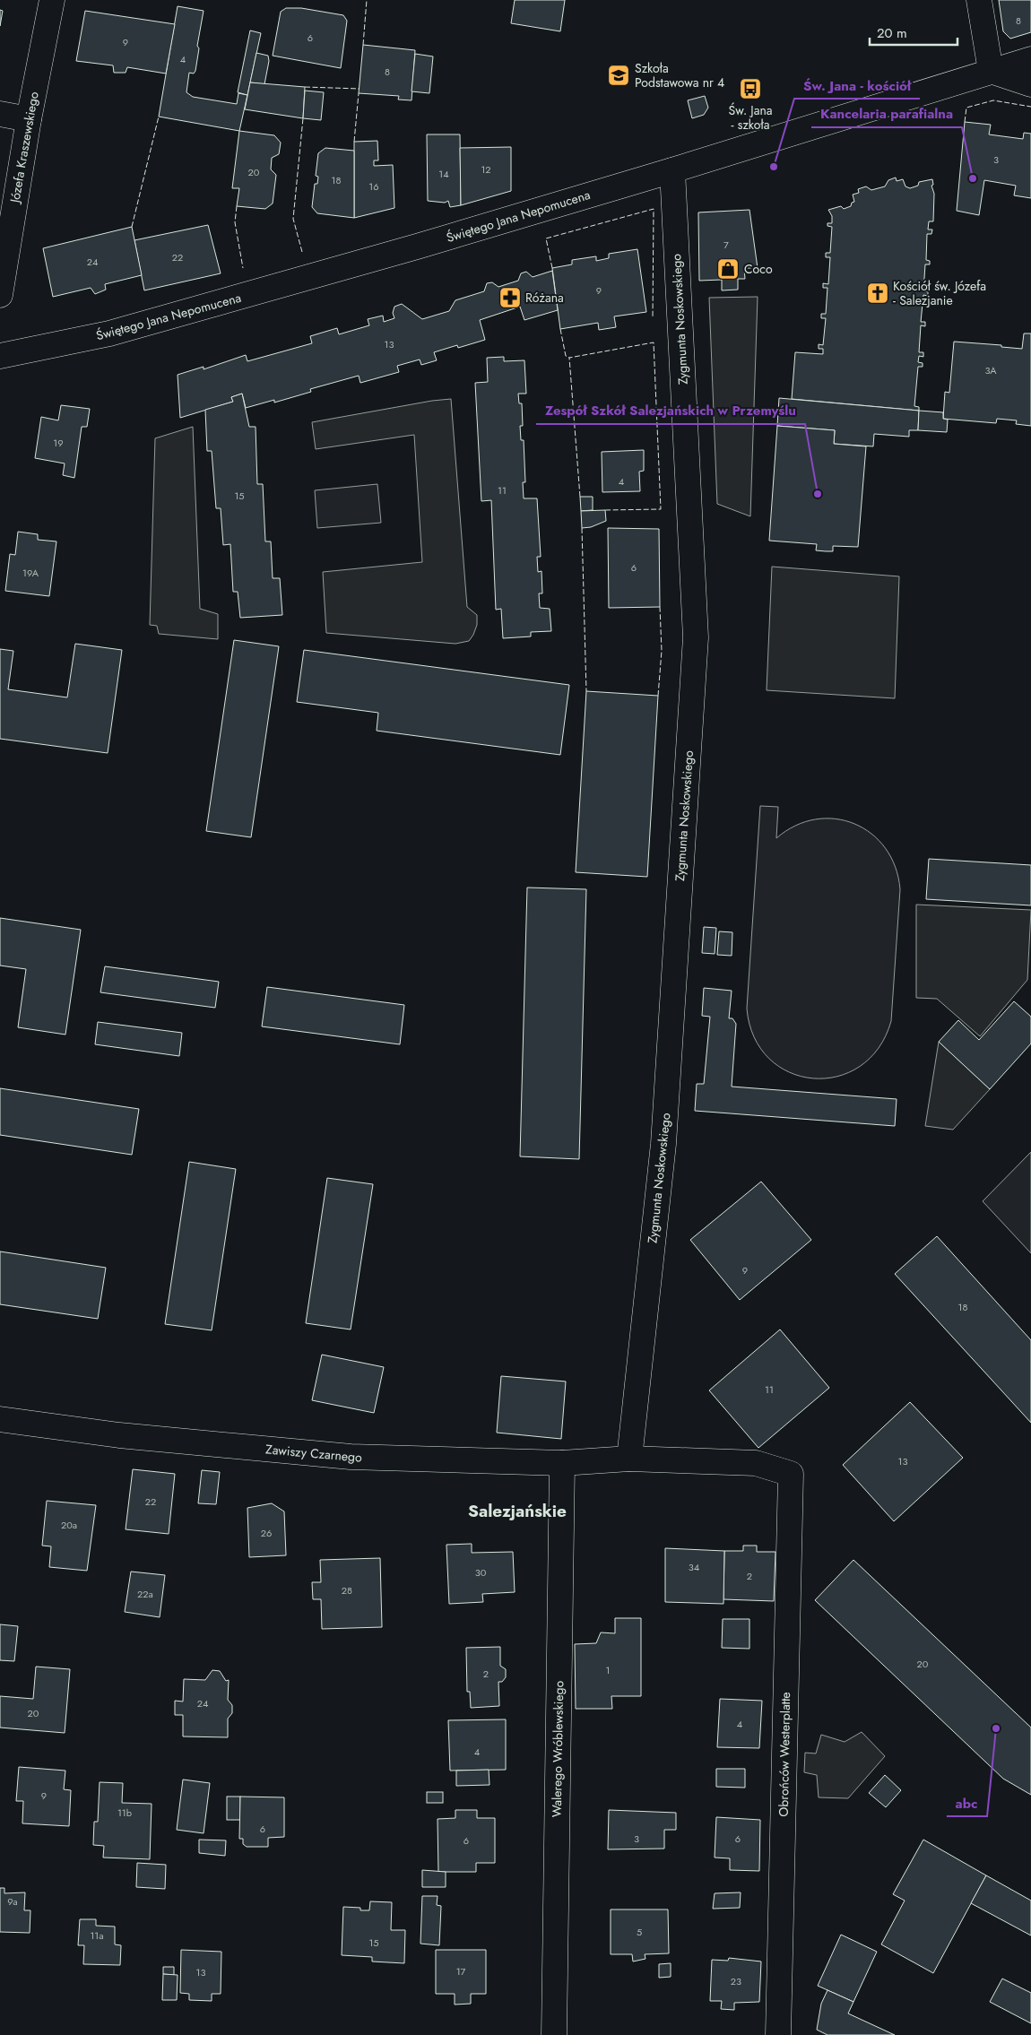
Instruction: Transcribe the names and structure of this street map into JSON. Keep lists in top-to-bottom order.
{
  "streets": {
    "street": [
      "Józefa Kraszewskiego",
      "Świętego Jana Nepomucena",
      "Zygmunta Noskowskiego",
      "Zawiszy Czarnego",
      "Walerego Wróblewskiego",
      "Obrońców Westerplatte"
    ]
  },
  "crossings": [
    ["Świętego Jana Nepomucena", "Zygmunta Noskowskiego"],
    ["Zygmunta Noskowskiego", "Zawiszy Czarnego"],
    ["Zawiszy Czarnego", "Walerego Wróblewskiego"],
    ["Zawiszy Czarnego", "Obrońców Westerplatte"]
  ],
  "districts": ["Salezjańskie"],
  "places": {
    "school or university": ["Szkoła Podstawowa nr 4"],
    "bus stop": ["Św. Jana - szkoła"],
    "other": [
      "Św. Jana - kościół",
      "Kancelaria parafialna",
      "Zespół Szkół Salezjańskich w Przemyślu",
      "abc"
    ],
    "shop": ["Coco"],
    "church": ["Kościół św. Józefa - Salezjanie"],
    "pharmacy": ["Różana"]
  },
  "house_numbers": [
    "8",
    "6",
    "9",
    "4",
    "8",
    "3",
    "12",
    "20",
    "14",
    "18",
    "16",
    "7",
    "22",
    "24",
    "9",
    "13",
    "3A",
    "19",
    "4",
    "11",
    "15",
    "6",
    "19A",
    "9",
    "18",
    "11",
    "13",
    "22",
    "20a",
    "26",
    "34",
    "30",
    "2",
    "28",
    "22a",
    "20",
    "1",
    "2",
    "24",
    "20",
    "4",
    "4",
    "9",
    "11b",
    "6",
    "3",
    "6",
    "6",
    "9a",
    "5",
    "11a",
    "15",
    "17",
    "13",
    "23"
  ],
  "scale_bar": "20 m"
}
